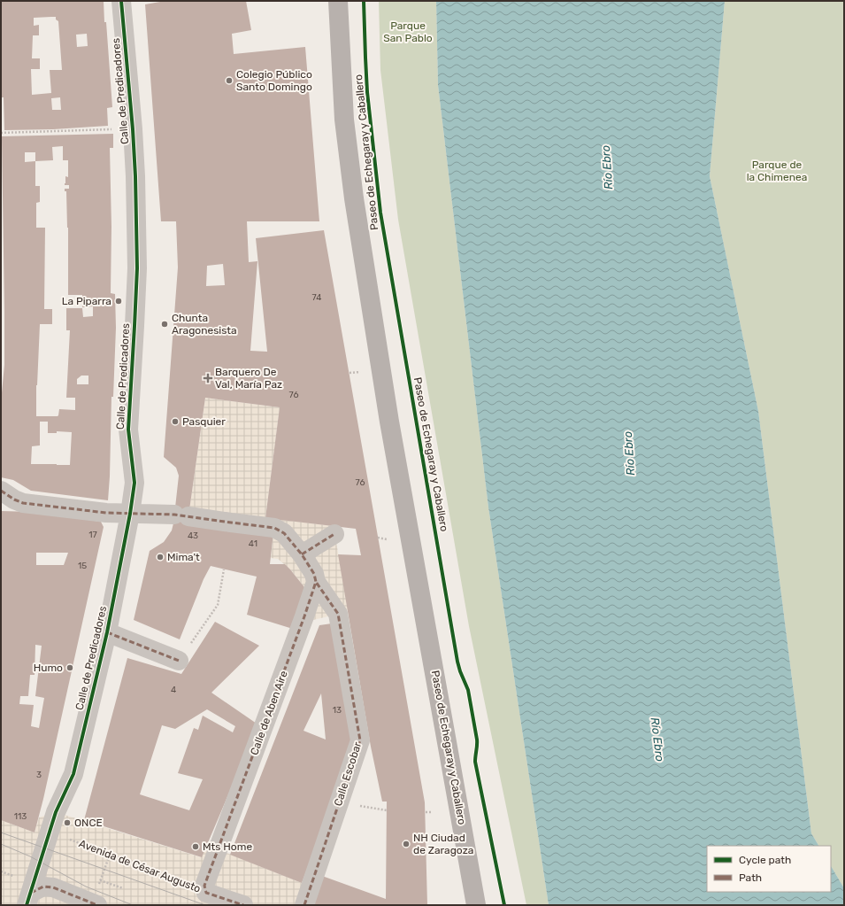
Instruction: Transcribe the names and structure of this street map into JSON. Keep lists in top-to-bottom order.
{
  "streets": {
    "main road": ["Paseo de Echegaray y Caballero"],
    "street": [
      "Calle de Predicadores",
      "Calle de Aben Aire",
      "Calle Escobar",
      "Avenida de César Augusto"
    ]
  },
  "crossings": [
    ["Calle de Predicadores", "Avenida de César Augusto"],
    ["Calle de Aben Aire", "Calle Escobar"],
    ["Calle de Aben Aire", "Avenida de César Augusto"]
  ],
  "water": ["Río Ebro"],
  "parks": ["Parque San Pablo", "Parque de la Chimenea"],
  "places": {
    "other": [
      "Colegio Público Santo Domingo",
      "La Piparra",
      "Chunta Aragonesista",
      "Pasquier",
      "Mima't",
      "Humo",
      "ONCE",
      "NH Ciudad de Zaragoza",
      "Mts Home"
    ],
    "health": ["Barquero De Val, María Paz"]
  },
  "house_numbers": [
    "74",
    "76",
    "76",
    "17",
    "43",
    "41",
    "15",
    "4",
    "13",
    "3",
    "113"
  ],
  "legend": ["Cycle path", "Path"]
}
